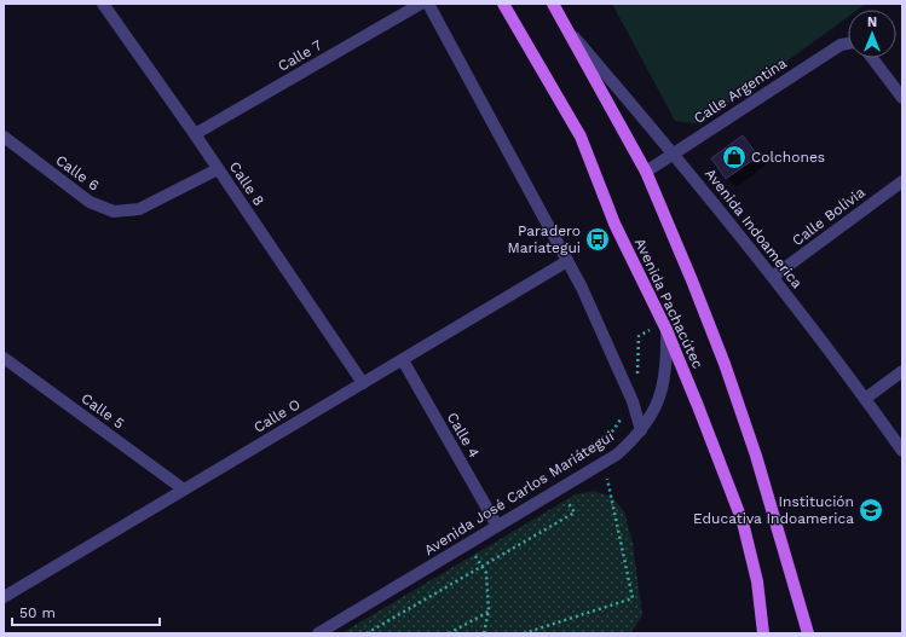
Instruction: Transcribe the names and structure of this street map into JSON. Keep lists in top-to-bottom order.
{
  "streets": {
    "main road": ["Avenida Pachacútec"],
    "street": [
      "Calle 7",
      "Calle Argentina",
      "Calle 6",
      "Calle 8",
      "Calle Bolivia",
      "Avenida Indoamerica",
      "Calle 5",
      "Calle O",
      "Calle 4",
      "Avenida José Carlos Mariátegui"
    ]
  },
  "crossings": [
    ["Calle 7", "Calle 8"],
    ["Calle Argentina", "Avenida Indoamerica"],
    ["Calle Argentina", "Avenida Pachacútec"],
    ["Calle 6", "Calle 8"],
    ["Calle 8", "Calle O"],
    ["Calle Bolivia", "Avenida Indoamerica"],
    ["Avenida Indoamerica", "Avenida Pachacútec"],
    ["Avenida Pachacútec", "Avenida José Carlos Mariátegui"],
    ["Calle 5", "Calle O"],
    ["Calle O", "Calle 4"],
    ["Calle 4", "Avenida José Carlos Mariátegui"]
  ],
  "places": {
    "shop": ["Colchones"],
    "bus stop": ["Paradero Mariategui"],
    "school or university": ["Institución Educativa Indoamerica"]
  },
  "scale_bar": "50 m",
  "north": "top"
}
